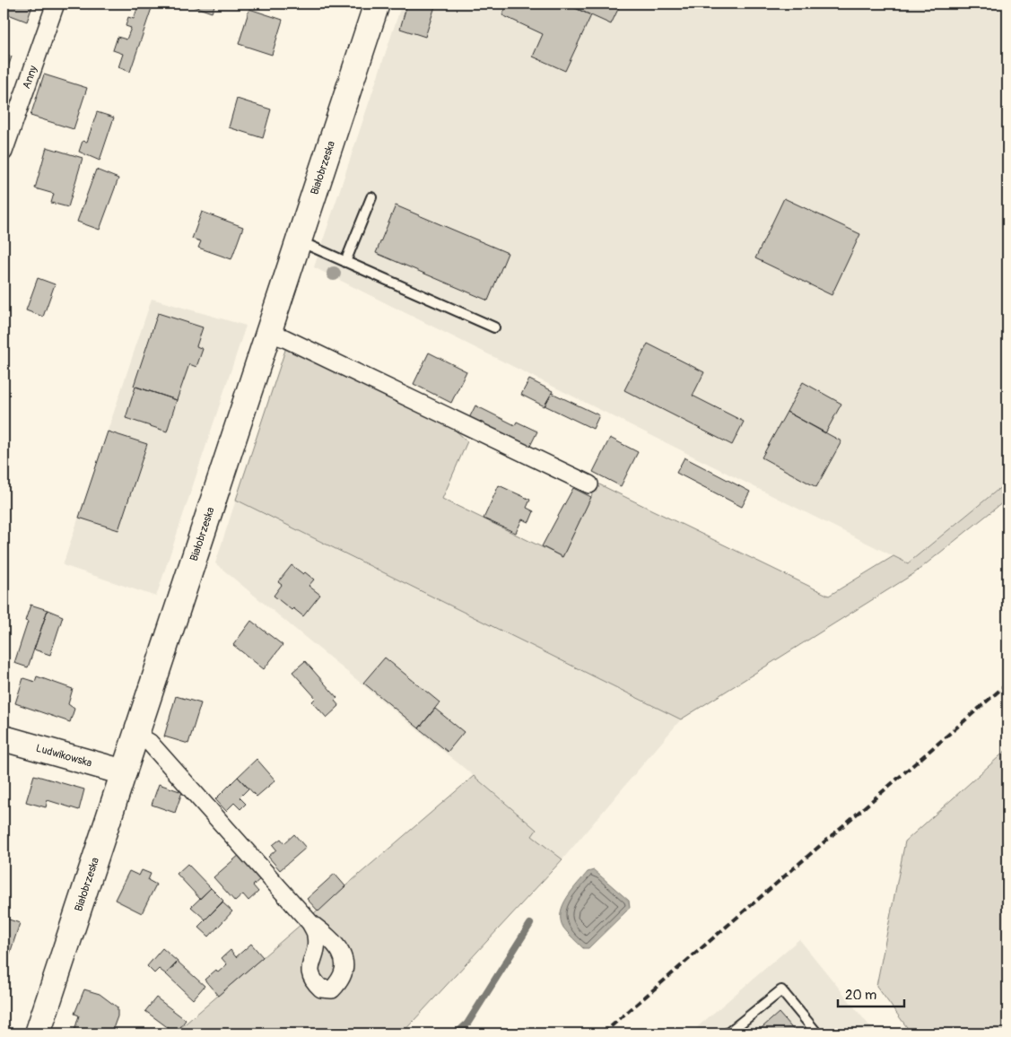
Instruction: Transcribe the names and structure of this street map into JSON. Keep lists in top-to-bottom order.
{
  "streets": {
    "main road": ["Białobrzeska", "Ludwikowska"],
    "street": ["Anny"]
  },
  "crossings": [
    ["Białobrzeska", "Ludwikowska"]
  ],
  "scale_bar": "20 m"
}
